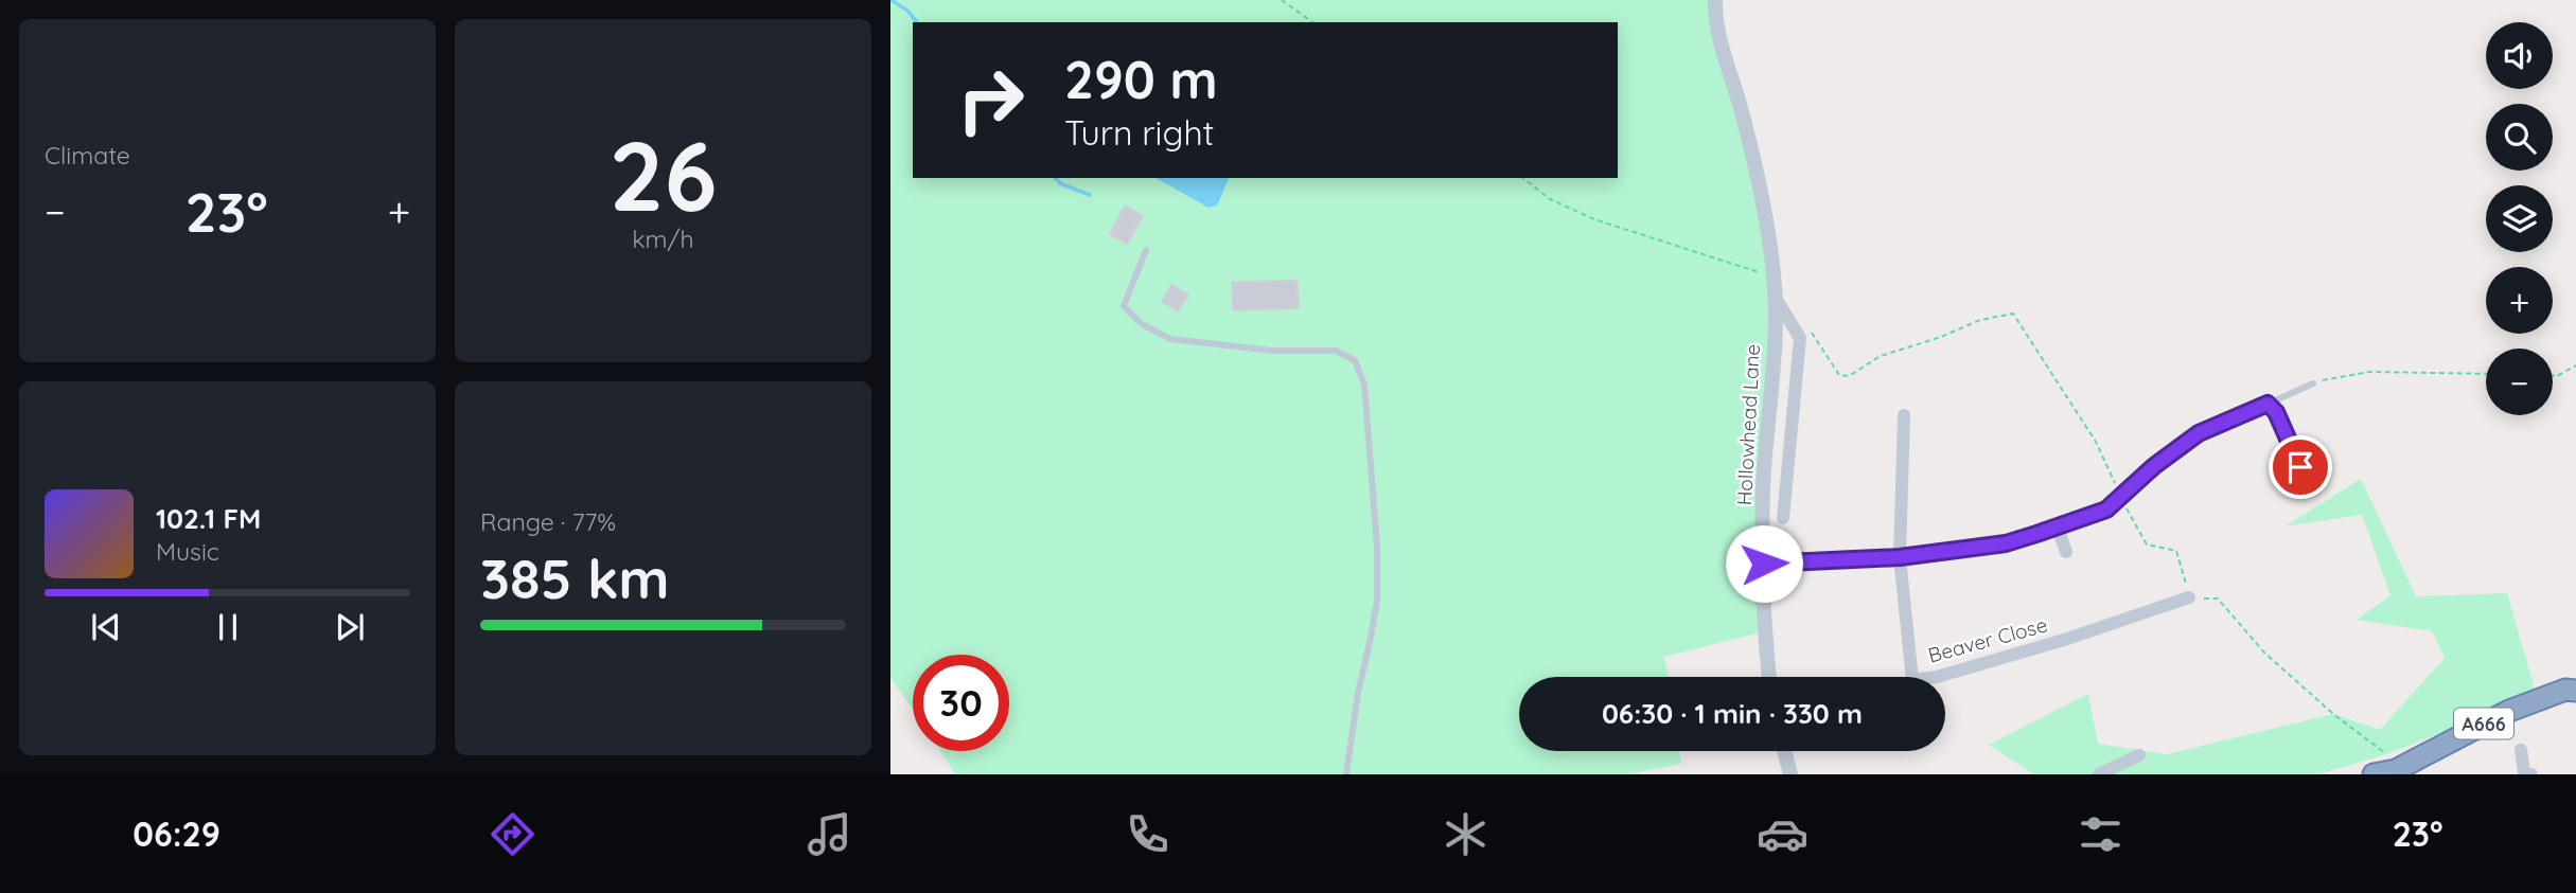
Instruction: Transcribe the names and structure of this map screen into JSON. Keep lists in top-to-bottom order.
{
  "streets": {
    "highway": ["A666"],
    "street": ["Hollowhead Lane", "Beaver Close"]
  },
  "page": {
    "tile": [
      "Climate",
      ["26", "km/h"],
      ["Range · 77%", "385 km"]
    ],
    "map_buttons": ["+", "−"],
    "turn": ["290 m", "Turn right"],
    "heat": ["−", "23°", "+"],
    "song": ["102.1 FM", "Music"],
    "limit": "30",
    "trip": "06:30 · 1 min · 330 m",
    "tabs": ["06:29", "23°"]
  }
}
